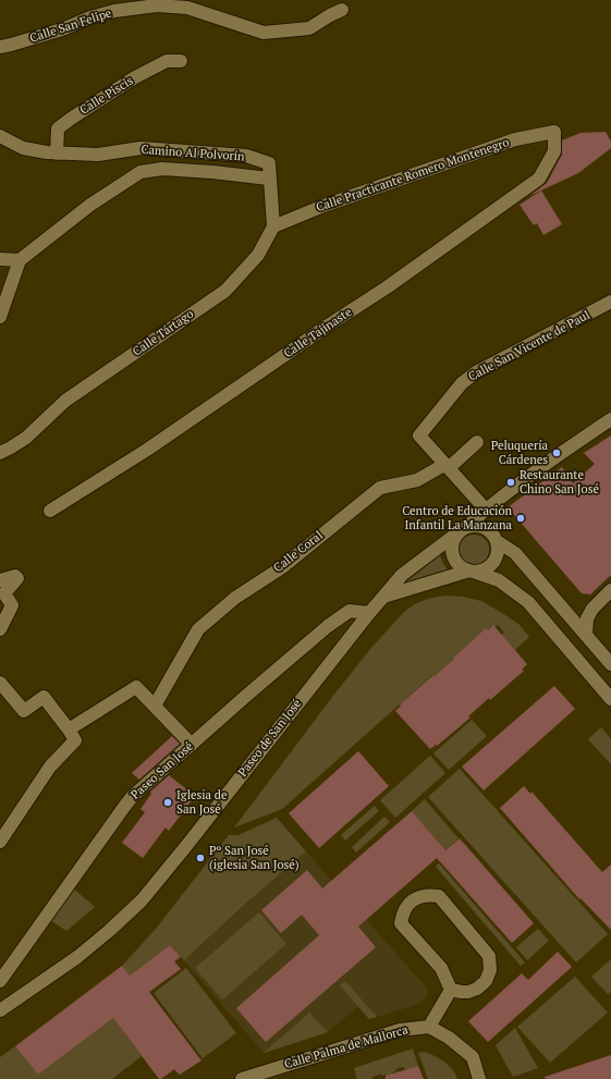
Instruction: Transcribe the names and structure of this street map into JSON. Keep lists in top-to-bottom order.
{
  "streets": {
    "street": [
      "Calle San Felipe",
      "Calle Piscis",
      "Camino Al Polvorín",
      "Calle Practicante Romero Montenegro",
      "Calle Tártago",
      "Calle Tajinaste",
      "Calle San Vicente de Paul",
      "Calle Coral",
      "Paseo de San José",
      "Paseo San José",
      "Calle Palma de Mallorca"
    ]
  },
  "crossings": [
    ["Calle Piscis", "Camino Al Polvorín"],
    ["Calle Practicante Romero Montenegro", "Calle Tártago"],
    ["Calle Practicante Romero Montenegro", "Calle Tajinaste"],
    ["Calle San Vicente de Paul", "Calle Coral"],
    ["Paseo de San José", "Paseo San José"]
  ],
  "places": [
    "Peluquería Cárdenes",
    "Restaurante Chino San José",
    "Centro de Educación Infantil La Manzana",
    "Iglesia de San José",
    "Pº San José (iglesia San José)"
  ]
}
